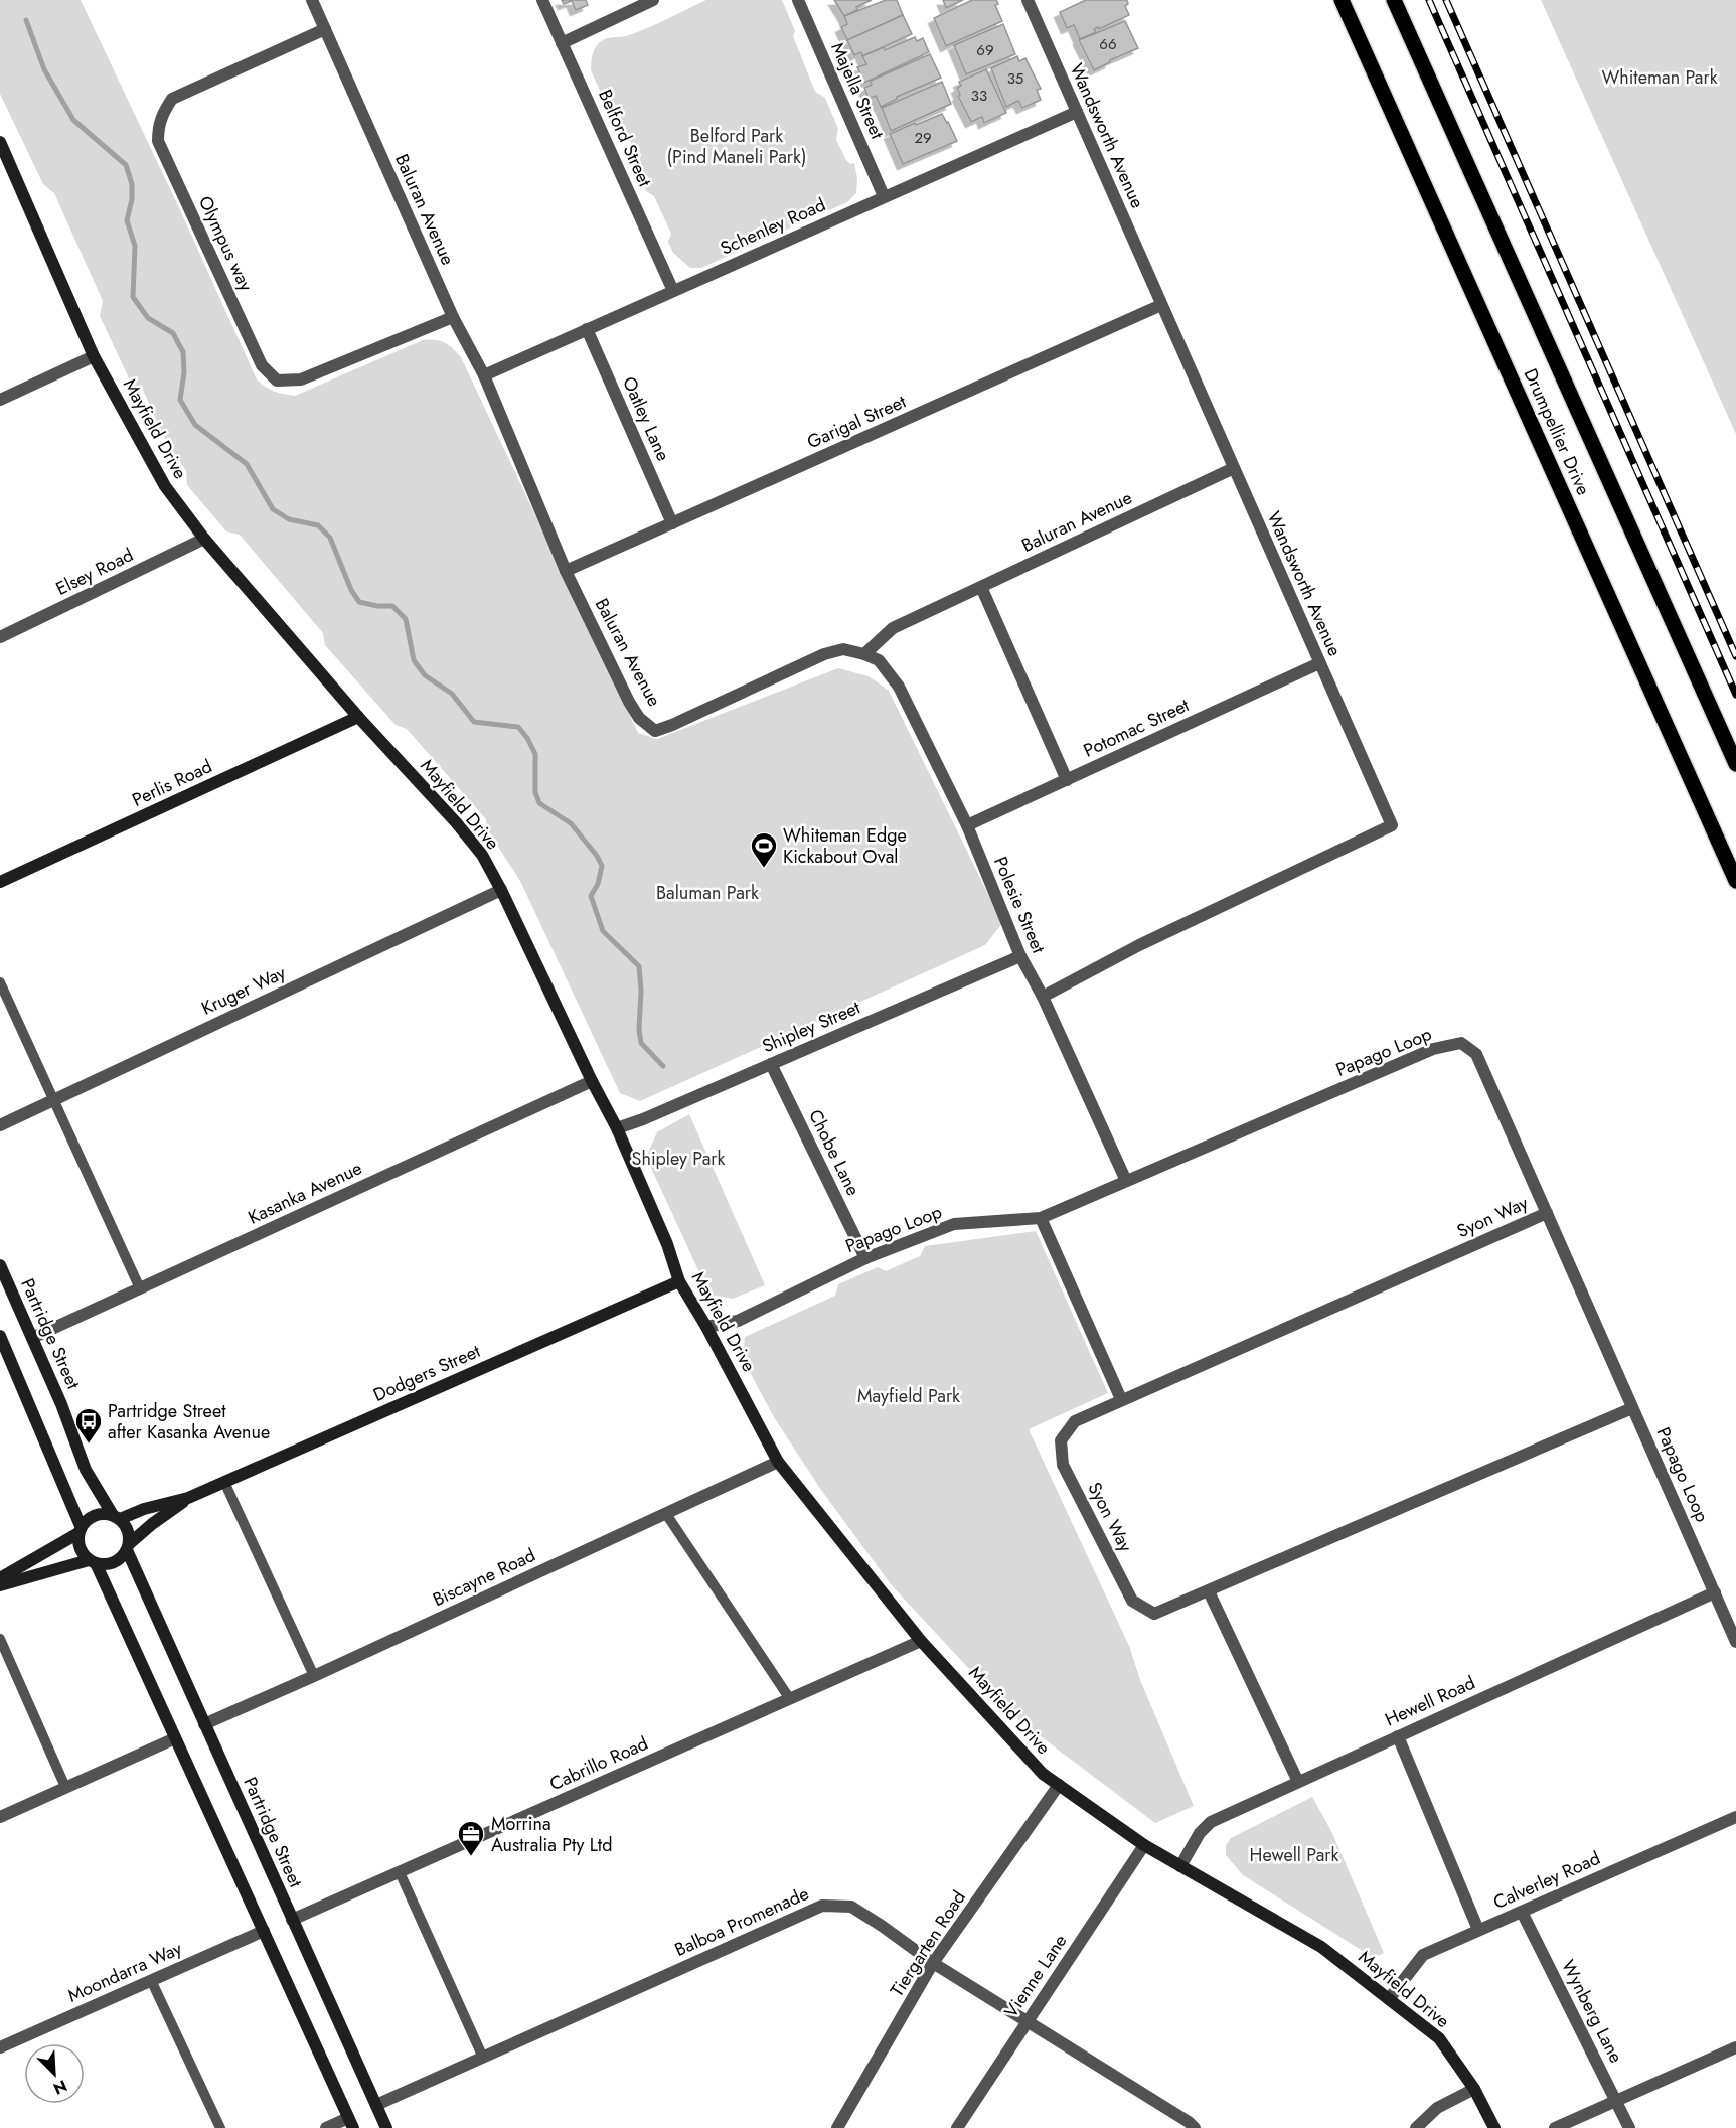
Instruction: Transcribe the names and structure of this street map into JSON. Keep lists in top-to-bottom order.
{
  "streets": {
    "main road": ["Drumpellier Drive"],
    "street": [
      "Majella Street",
      "Wandsworth Avenue",
      "Belford Street",
      "Baluran Avenue",
      "Schenley Road",
      "Olympus way",
      "Oatley Lane",
      "Garigal Street",
      "Mayfield Drive",
      "Elsey Road",
      "Potomac Street",
      "Perlis Road",
      "Polesie Street",
      "Kruger Way",
      "Shipley Street",
      "Papago Loop",
      "Chobe Lane",
      "Kasanka Avenue",
      "Syon Way",
      "Partridge Street",
      "Dodgers Street",
      "Biscayne Road",
      "Hewell Road",
      "Cabrillo Road",
      "Calverley Road",
      "Balboa Promenade",
      "Tiergarten Road",
      "Moondarra Way",
      "Vienne Lane",
      "Wynberg Lane"
    ]
  },
  "crossings": [
    ["Majella Street", "Schenley Road"],
    ["Wandsworth Avenue", "Baluran Avenue"],
    ["Wandsworth Avenue", "Schenley Road"],
    ["Wandsworth Avenue", "Garigal Street"],
    ["Wandsworth Avenue", "Potomac Street"],
    ["Wandsworth Avenue", "Polesie Street"],
    ["Belford Street", "Schenley Road"],
    ["Baluran Avenue", "Schenley Road"],
    ["Baluran Avenue", "Olympus way"],
    ["Baluran Avenue", "Garigal Street"],
    ["Baluran Avenue", "Polesie Street"],
    ["Schenley Road", "Oatley Lane"],
    ["Oatley Lane", "Garigal Street"],
    ["Mayfield Drive", "Elsey Road"],
    ["Mayfield Drive", "Perlis Road"],
    ["Mayfield Drive", "Kruger Way"],
    ["Mayfield Drive", "Shipley Street"],
    ["Mayfield Drive", "Papago Loop"],
    ["Mayfield Drive", "Kasanka Avenue"],
    ["Mayfield Drive", "Dodgers Street"],
    ["Mayfield Drive", "Biscayne Road"],
    ["Mayfield Drive", "Hewell Road"],
    ["Mayfield Drive", "Cabrillo Road"],
    ["Mayfield Drive", "Calverley Road"],
    ["Mayfield Drive", "Tiergarten Road"],
    ["Mayfield Drive", "Vienne Lane"],
    ["Potomac Street", "Polesie Street"],
    ["Polesie Street", "Shipley Street"],
    ["Polesie Street", "Papago Loop"],
    ["Shipley Street", "Chobe Lane"],
    ["Papago Loop", "Chobe Lane"],
    ["Papago Loop", "Syon Way"],
    ["Papago Loop", "Hewell Road"],
    ["Kasanka Avenue", "Partridge Street"],
    ["Partridge Street", "Dodgers Street"],
    ["Partridge Street", "Biscayne Road"],
    ["Partridge Street", "Cabrillo Road"],
    ["Partridge Street", "Balboa Promenade"],
    ["Calverley Road", "Wynberg Lane"],
    ["Balboa Promenade", "Tiergarten Road"],
    ["Balboa Promenade", "Vienne Lane"]
  ],
  "parks": [
    "Whiteman Park",
    "Belford Park (Pind Maneli Park)",
    "Baluman Park",
    "Shipley Park",
    "Mayfield Park",
    "Hewell Park"
  ],
  "places": {
    "sports": ["Whiteman Edge Kickabout Oval"],
    "bus stop": ["Partridge Street after Kasanka Avenue"],
    "office": ["Morrina Australia Pty Ltd"]
  },
  "house_numbers": [
    "66",
    "69",
    "35",
    "33",
    "29"
  ],
  "north": "bottom right"
}
